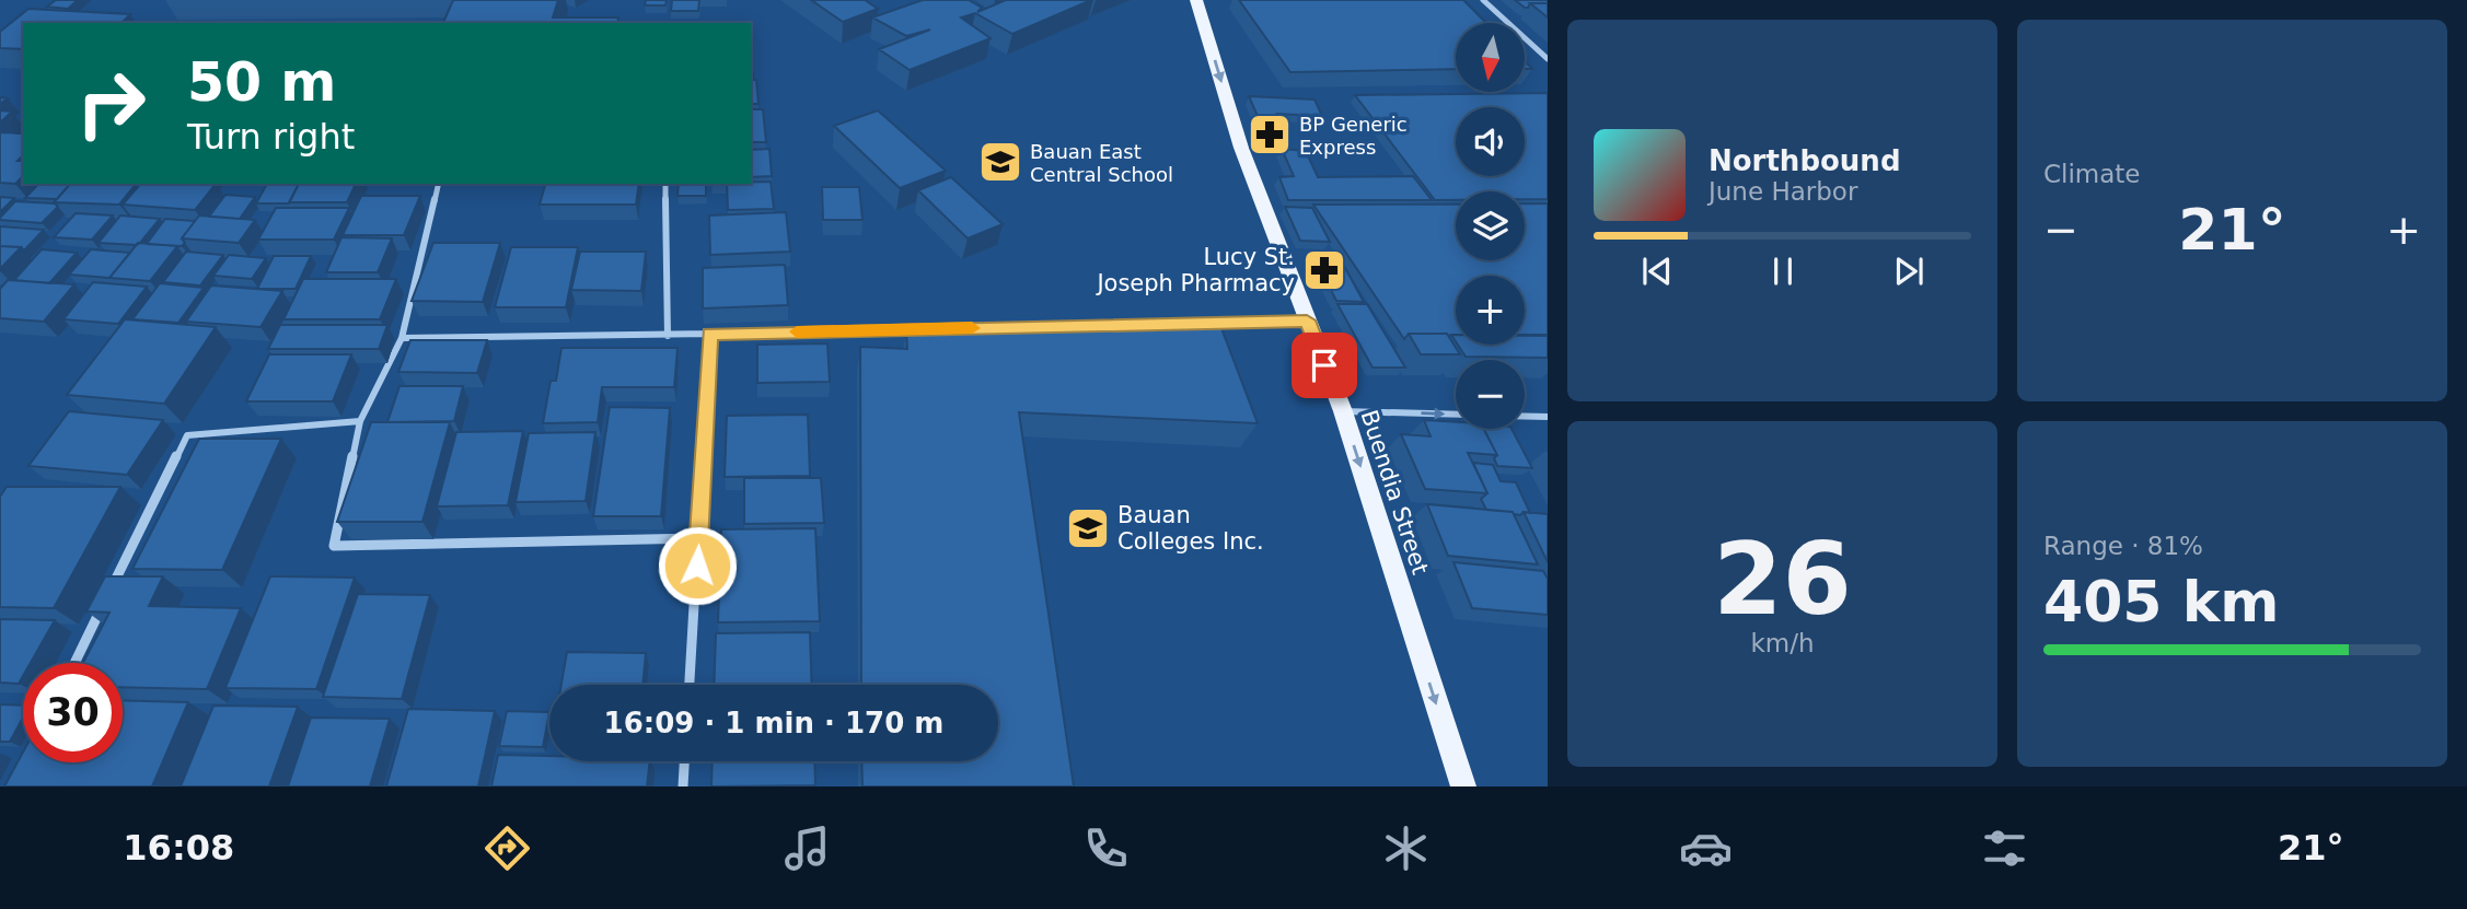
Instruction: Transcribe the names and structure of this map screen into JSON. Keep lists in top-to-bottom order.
{
  "streets": {
    "main road": ["Buendia Street"]
  },
  "one_way": ["Buendia Street"],
  "places": {
    "pharmacy": ["BP Generic Express", "Lucy St. Joseph Pharmacy"],
    "school or university": ["Bauan East Central School", "Bauan Colleges Inc."]
  },
  "north": "bottom",
  "page": {
    "tile": [
      "Climate",
      ["26", "km/h"],
      ["Range · 81%", "405 km"]
    ],
    "map_buttons": ["+", "−"],
    "turn": ["50 m", "Turn right"],
    "song": ["Northbound", "June Harbor"],
    "heat": ["−", "21°", "+"],
    "limit": "30",
    "trip": "16:09 · 1 min · 170 m",
    "tabs": ["16:08", "21°"]
  }
}
